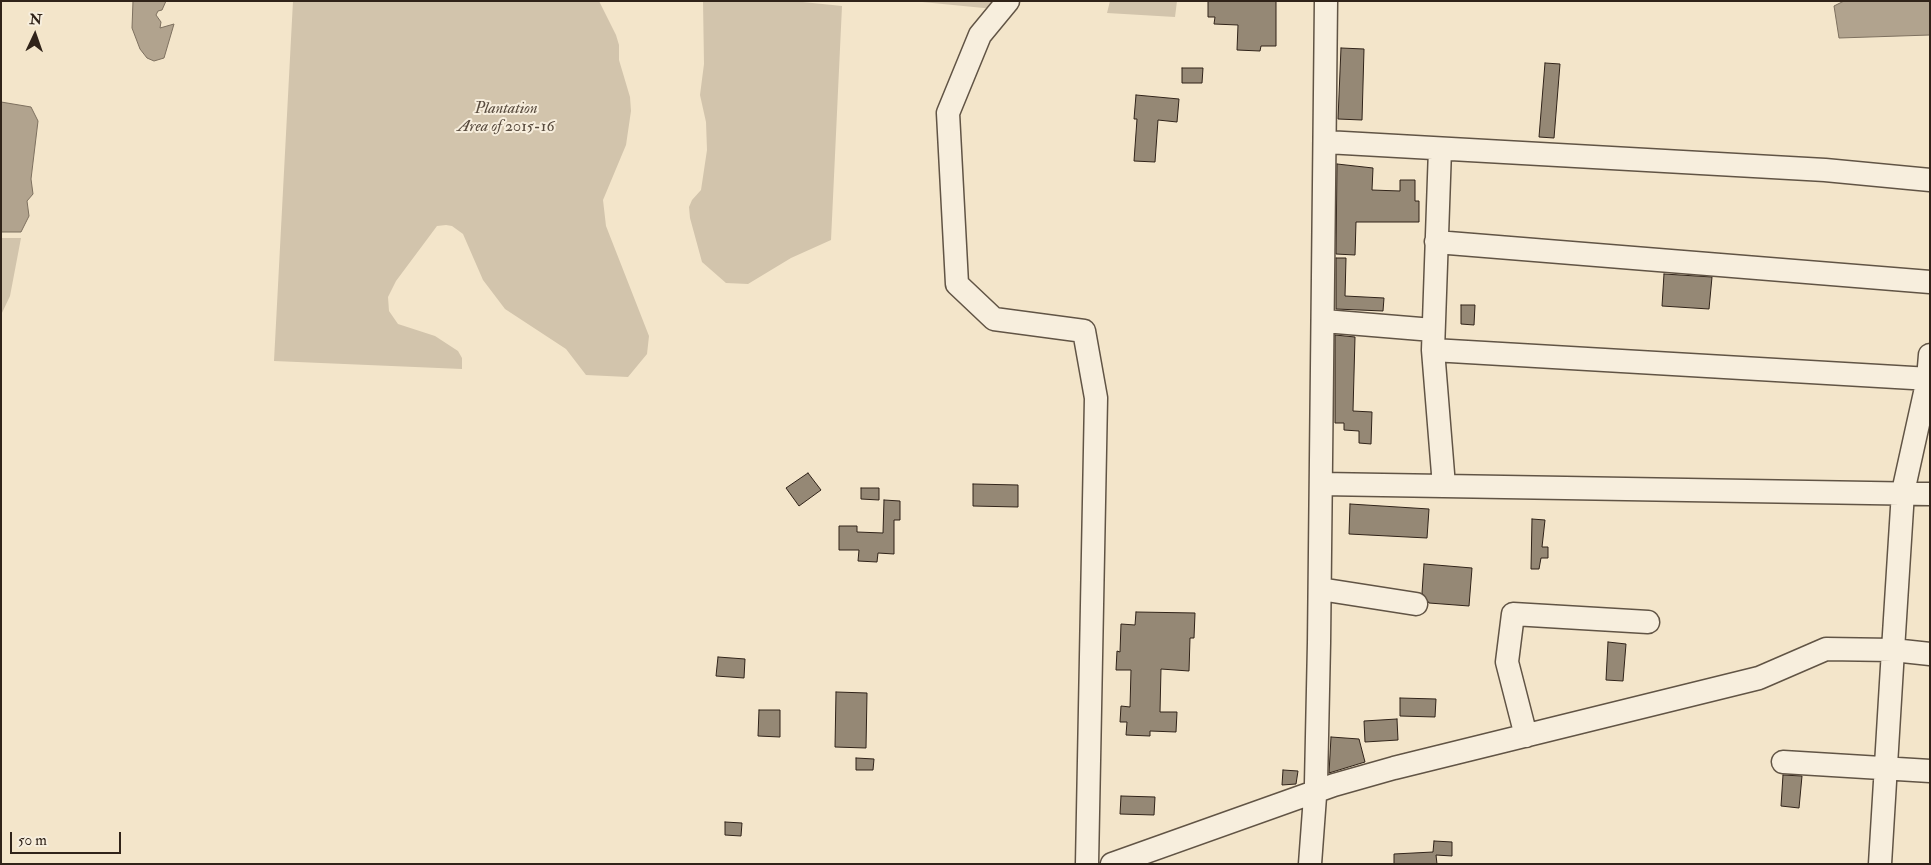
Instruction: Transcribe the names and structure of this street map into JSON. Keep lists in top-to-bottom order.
{
  "parks": ["Plantation Area of 2015-16"],
  "scale_bar": "50 m",
  "north": "top"
}
